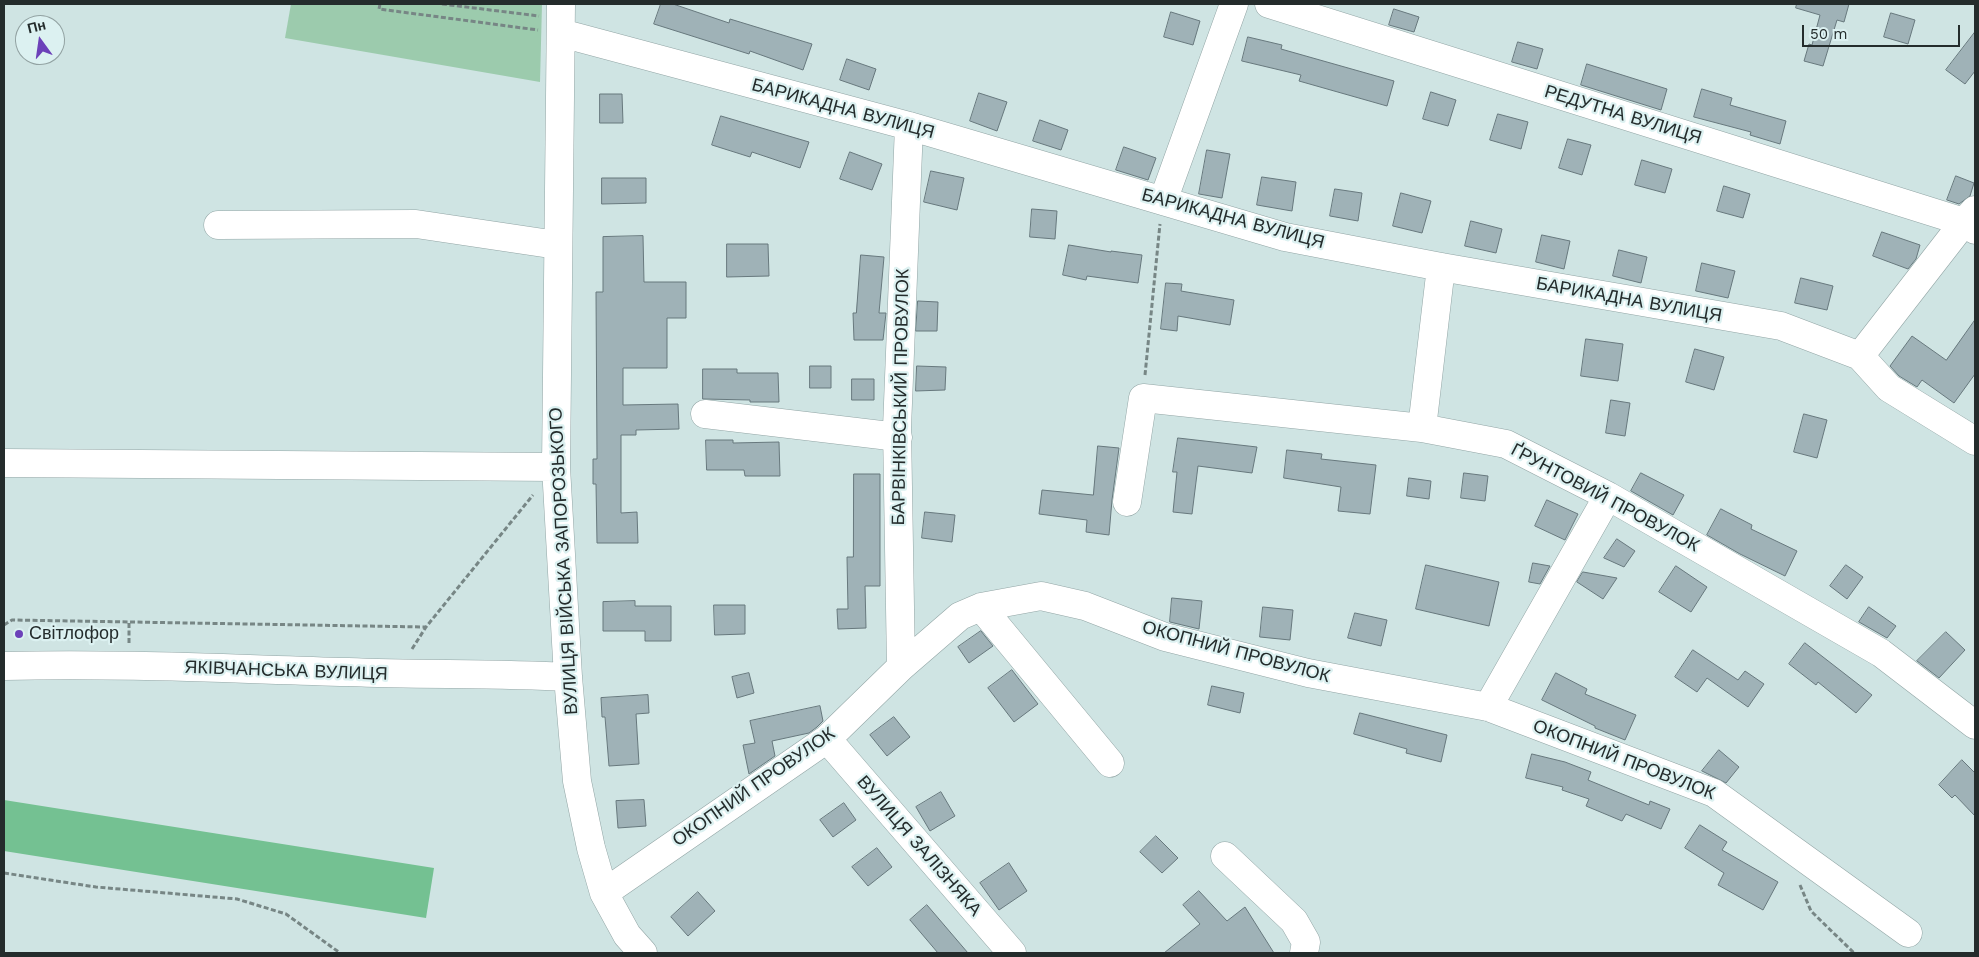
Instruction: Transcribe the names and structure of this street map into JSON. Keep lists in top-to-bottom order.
{
  "streets": {
    "street": [
      "БАРИКАДНА ВУЛИЦЯ",
      "РЕДУТНА ВУЛИЦЯ",
      "БАРВІНКІВСЬКИЙ ПРОВУЛОК",
      "ҐРУНТОВИЙ ПРОВУЛОК",
      "ВУЛИЦЯ ВІЙСЬКА ЗАПОРОЗЬКОГО",
      "ОКОПНИЙ ПРОВУЛОК",
      "ЯКІВЧАНСЬКА ВУЛИЦЯ",
      "ВУЛИЦЯ ЗАЛІЗНЯКА"
    ]
  },
  "crossings": [
    ["БАРИКАДНА ВУЛИЦЯ", "БАРВІНКІВСЬКИЙ ПРОВУЛОК"],
    ["БАРИКАДНА ВУЛИЦЯ", "ВУЛИЦЯ ВІЙСЬКА ЗАПОРОЗЬКОГО"],
    ["БАРВІНКІВСЬКИЙ ПРОВУЛОК", "ОКОПНИЙ ПРОВУЛОК"],
    ["ВУЛИЦЯ ВІЙСЬКА ЗАПОРОЗЬКОГО", "ОКОПНИЙ ПРОВУЛОК"],
    ["ВУЛИЦЯ ВІЙСЬКА ЗАПОРОЗЬКОГО", "ЯКІВЧАНСЬКА ВУЛИЦЯ"],
    ["ОКОПНИЙ ПРОВУЛОК", "ВУЛИЦЯ ЗАЛІЗНЯКА"]
  ],
  "places": ["Світлофор"],
  "scale_bar": "50 m",
  "north": "top"
}
